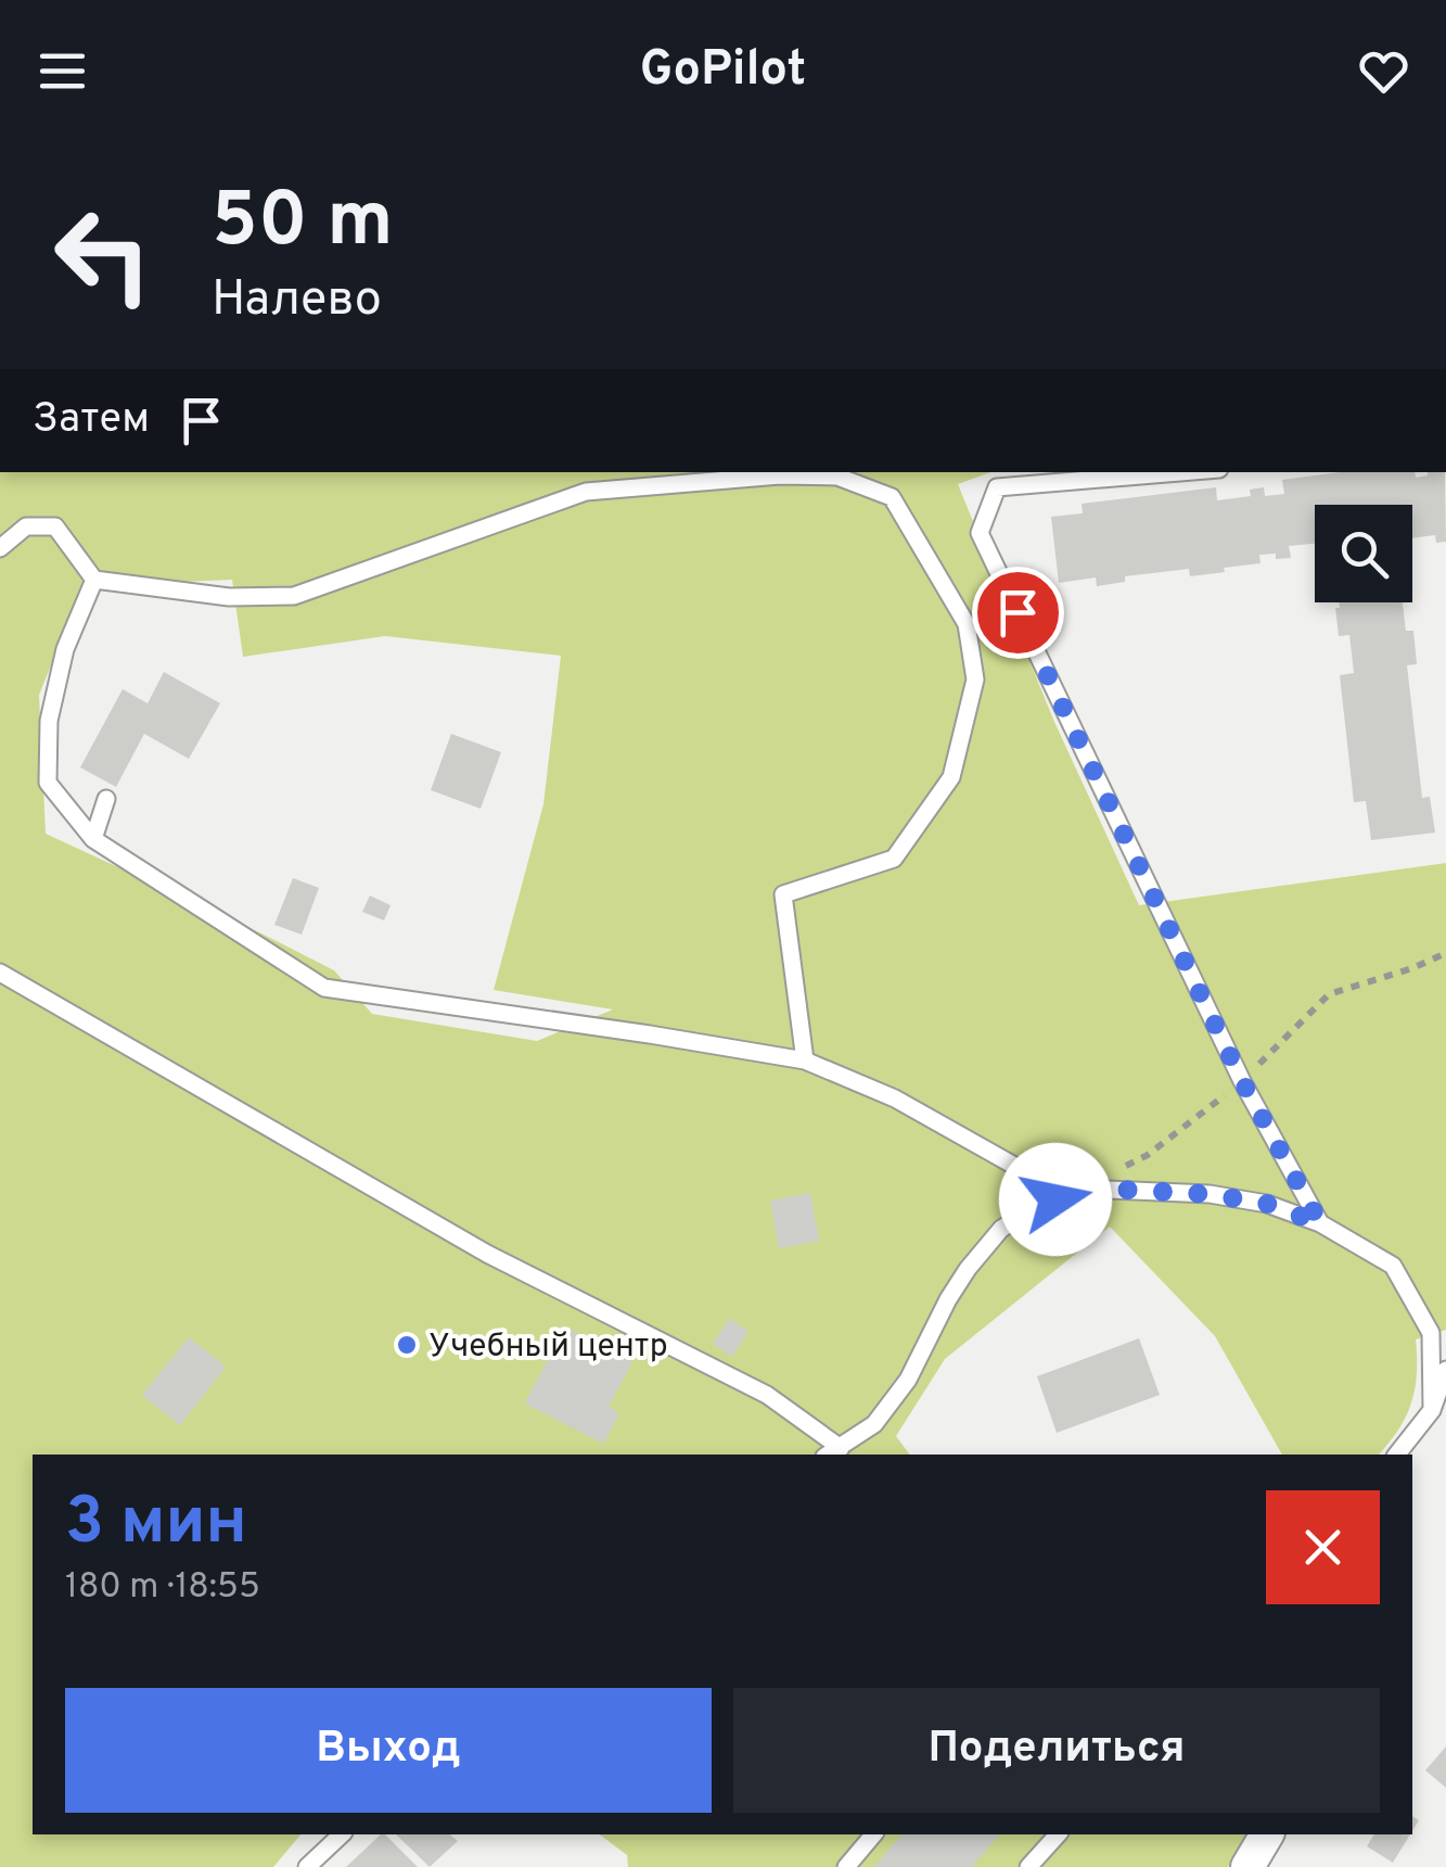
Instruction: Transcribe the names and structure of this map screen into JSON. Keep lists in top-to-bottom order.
{
  "places": ["Учебный центр"],
  "page": {
    "header": "GoPilot",
    "turn": ["50 m", "Налево"],
    "then": "Затем",
    "heading": ["3 мин", "180 m · 18:55"],
    "buttons": ["Выход", "Поделиться"]
  }
}
